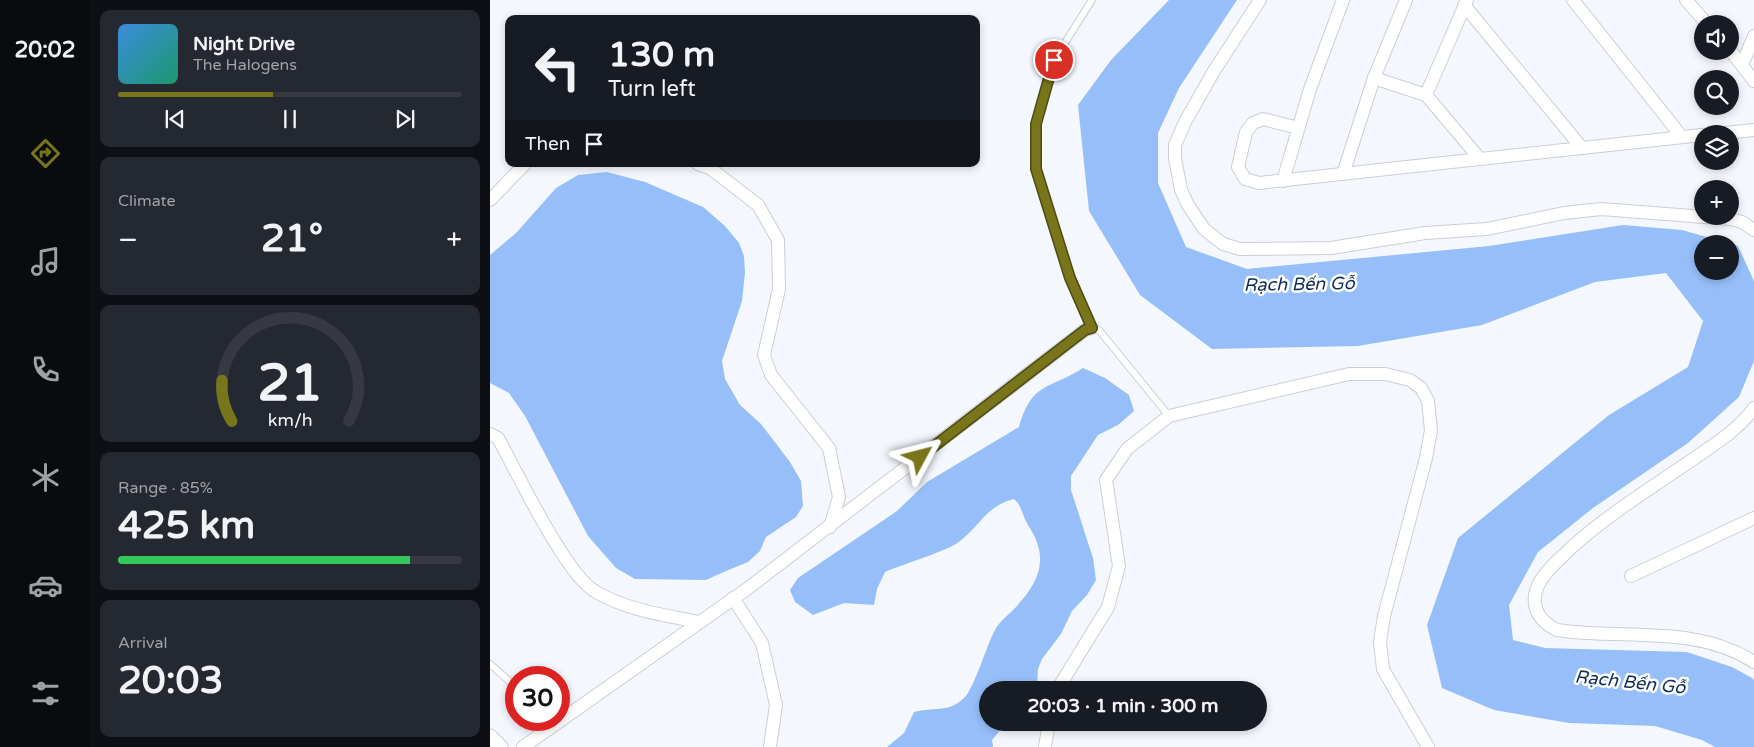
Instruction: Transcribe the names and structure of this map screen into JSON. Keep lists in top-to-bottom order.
{
  "water": ["Rạch Bến Gỗ"],
  "page": {
    "tabs": "20:02",
    "map_buttons": ["+", "−"],
    "turn": ["130 m", "Turn left"],
    "song": ["Night Drive", "The Halogens"],
    "then": "Then",
    "tile": [
      "Climate",
      ["Range · 85%", "425 km"],
      ["Arrival", "20:03"]
    ],
    "heat": ["−", "21°", "+"],
    "limit": "30",
    "trip": "20:03 · 1 min · 300 m",
    "gauge": ["21", "km/h"]
  }
}
